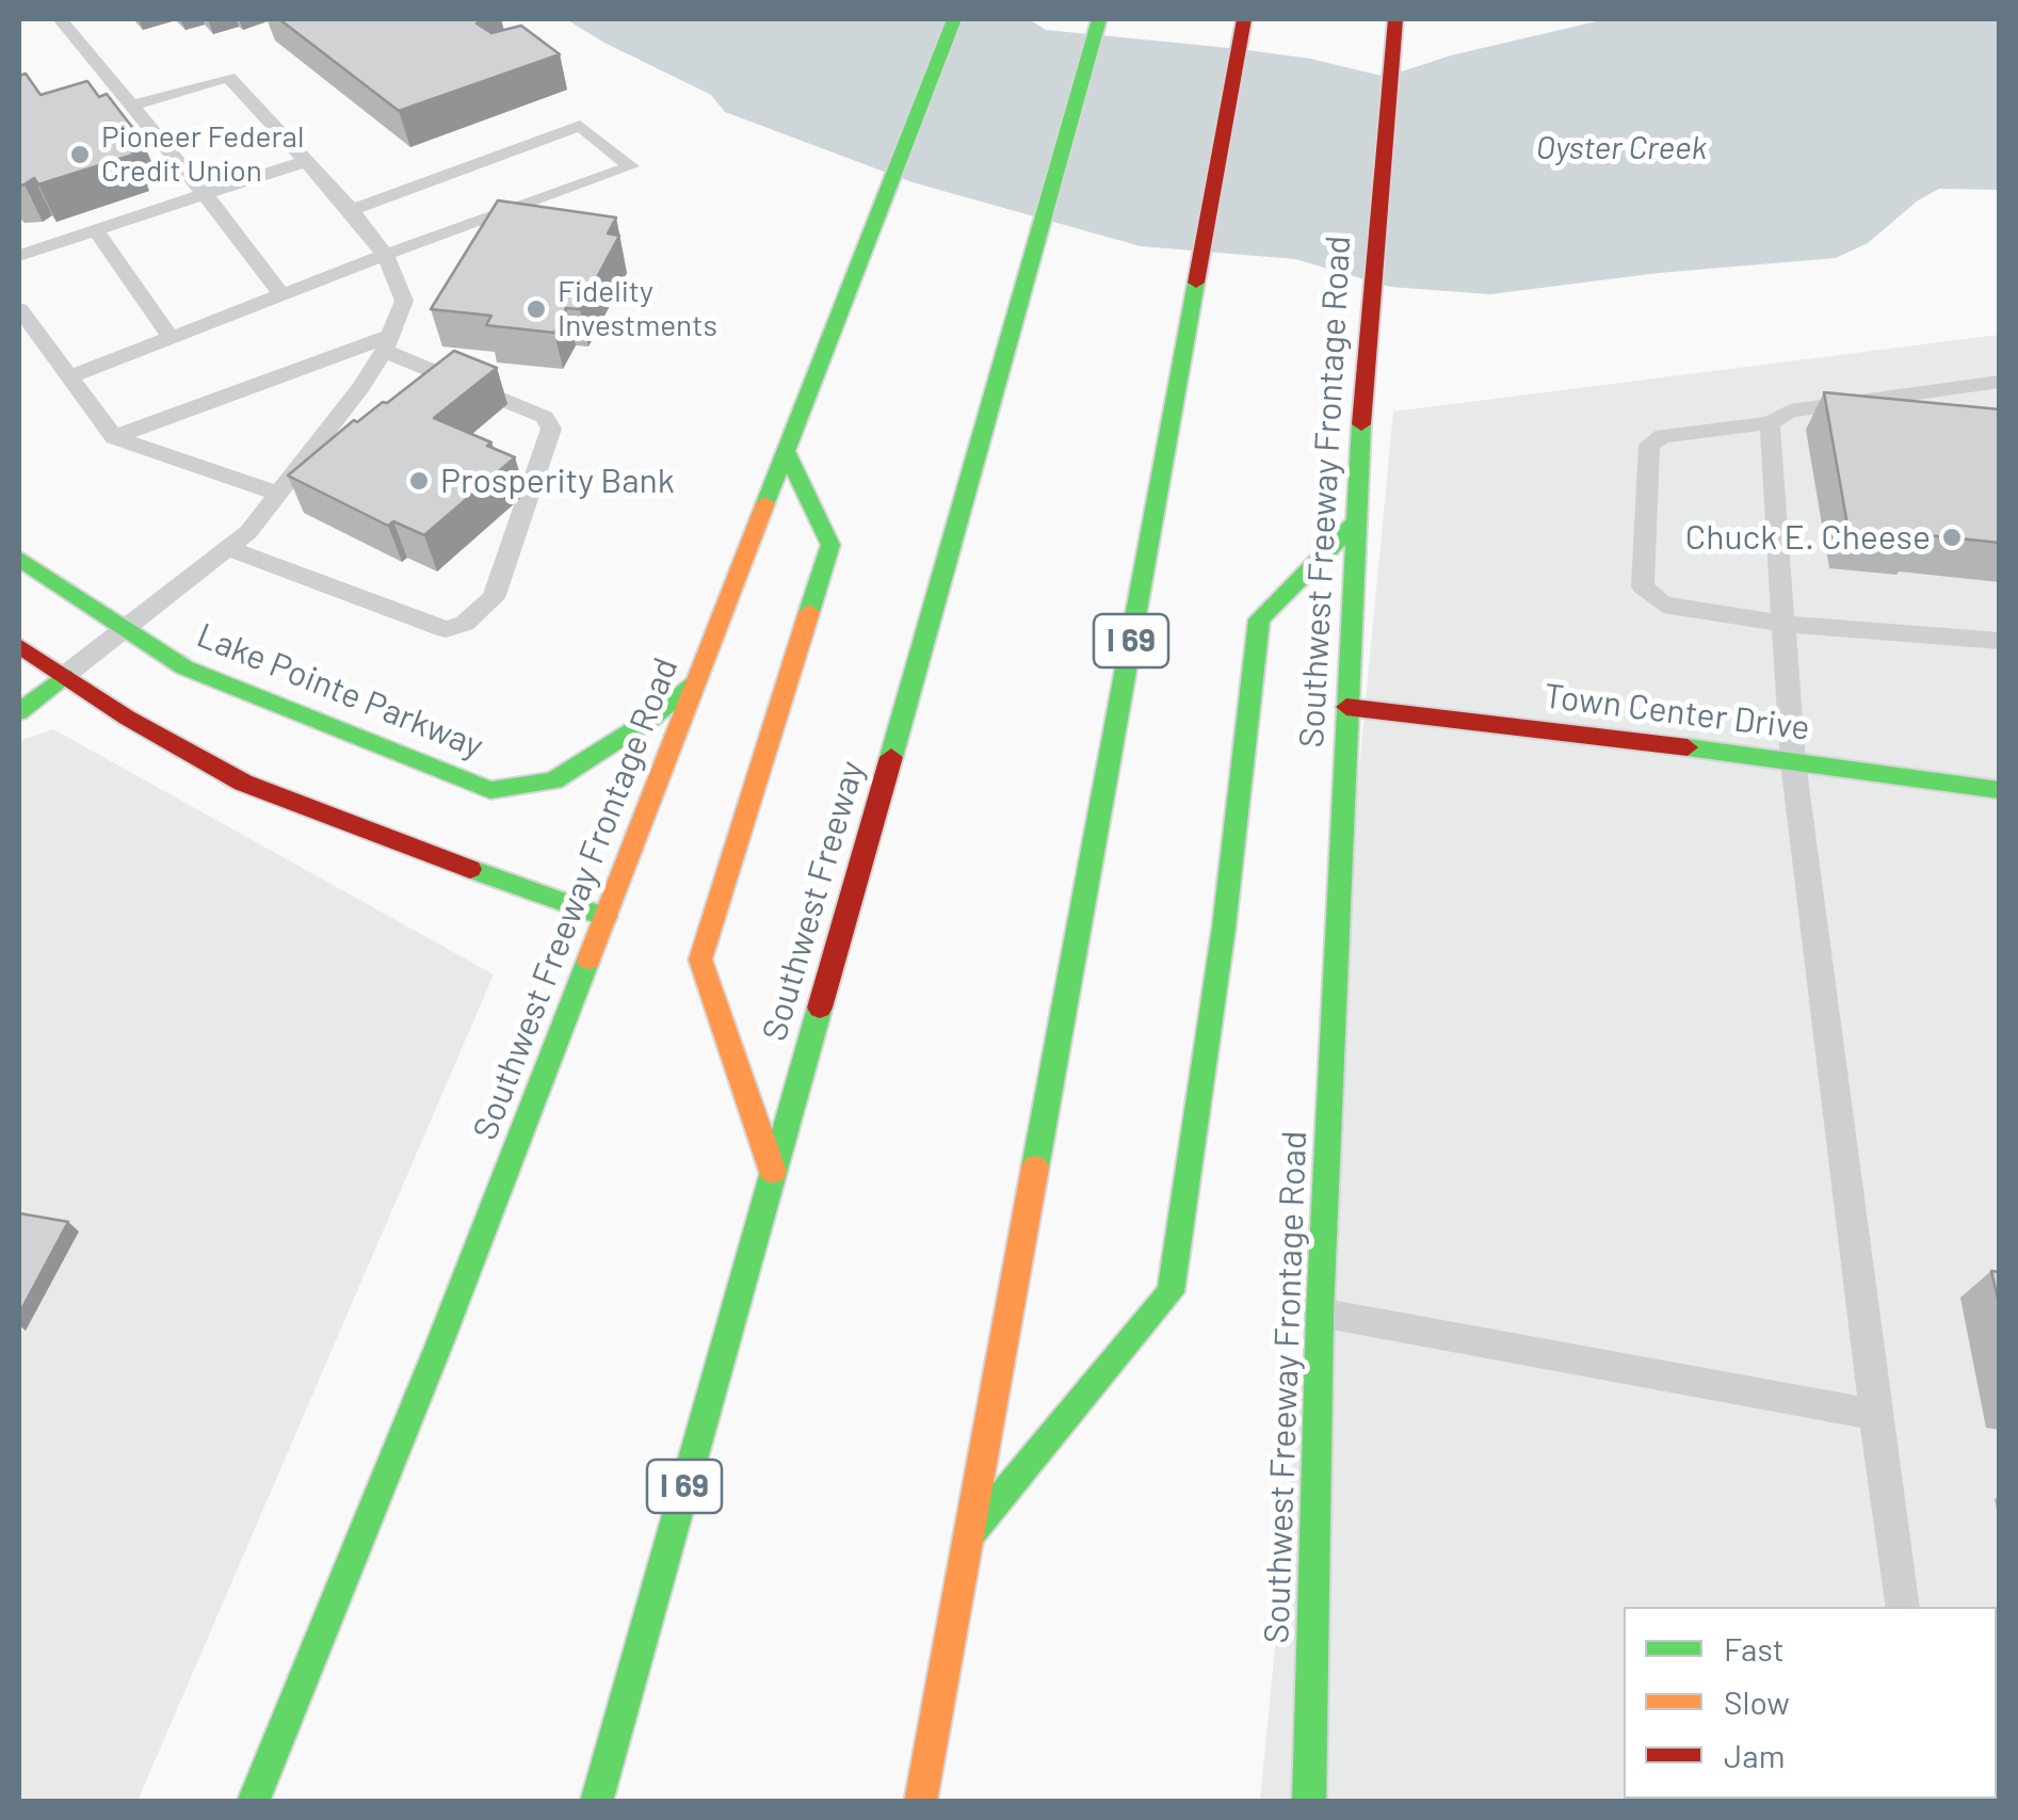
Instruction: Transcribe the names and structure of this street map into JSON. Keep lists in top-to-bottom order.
{
  "streets": {
    "main road": [
      "Southwest Freeway Frontage Road",
      "I 69",
      "Lake Pointe Parkway",
      "Town Center Drive",
      "Southwest Freeway"
    ]
  },
  "crossings": [
    ["Southwest Freeway Frontage Road", "Lake Pointe Parkway"],
    ["Southwest Freeway Frontage Road", "Town Center Drive"]
  ],
  "water": ["Oyster Creek"],
  "places": [
    "Pioneer Federal Credit Union",
    "Fidelity Investments",
    "Prosperity Bank",
    "Chuck E. Cheese"
  ],
  "legend": ["Fast", "Slow", "Jam"]
}
